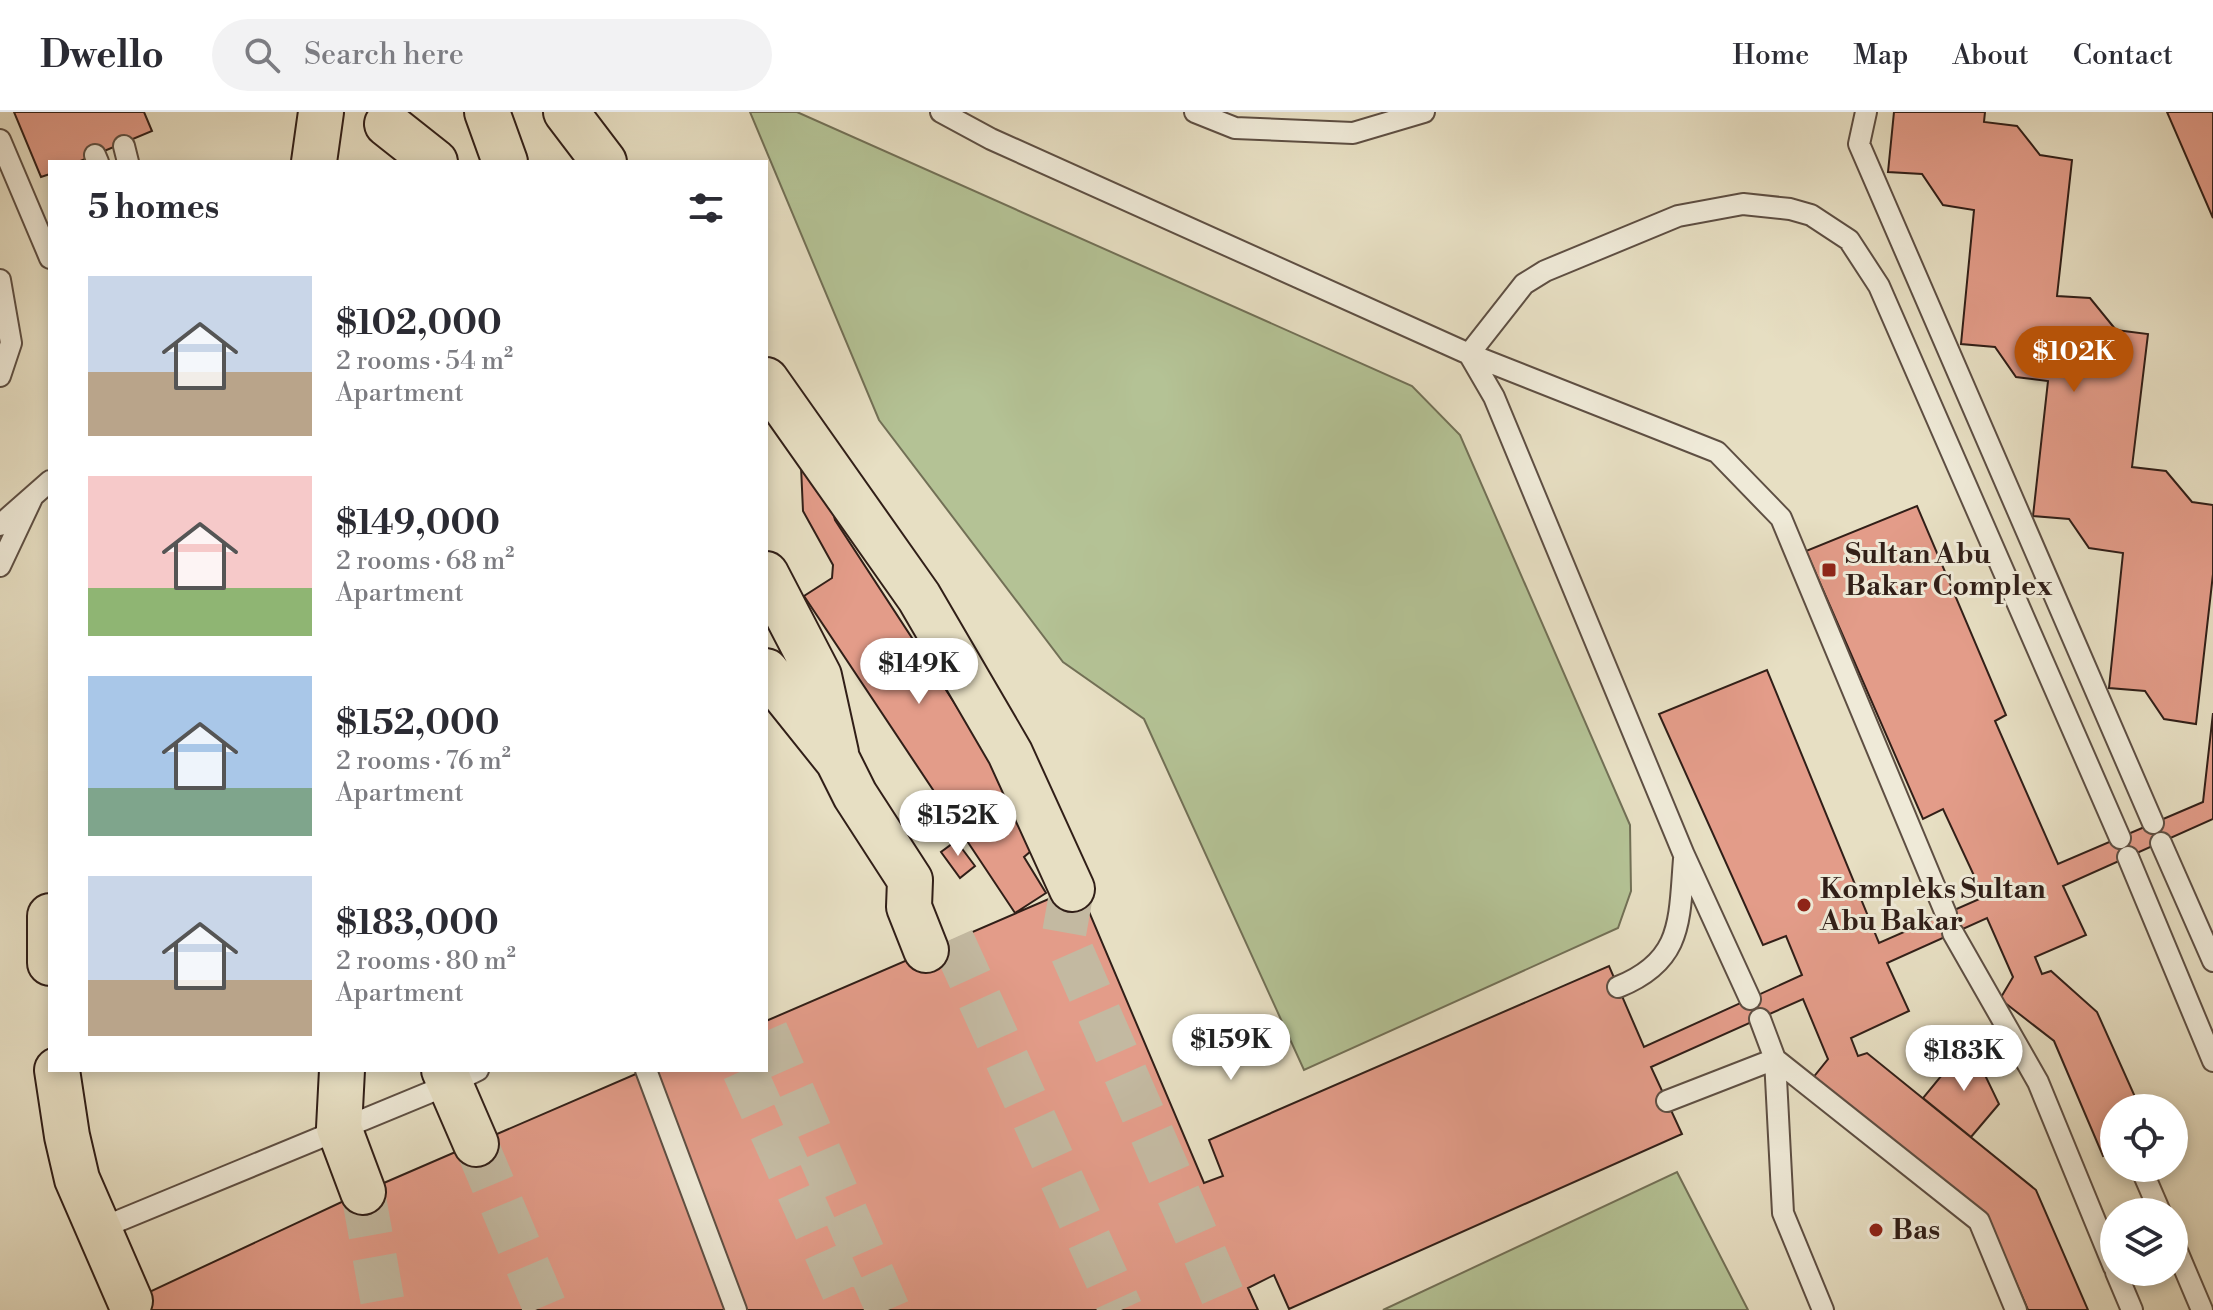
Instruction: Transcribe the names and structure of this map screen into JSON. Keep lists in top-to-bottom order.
{
  "places": {
    "transit": ["Sultan Abu Bakar Complex"],
    "other": ["Kompleks Sultan Abu Bakar", "Bas"]
  },
  "page": {
    "header": "Dwello",
    "search": "Search here",
    "nav": [
      "Home",
      "Map",
      "About",
      "Contact"
    ],
    "heading": "5 homes",
    "list": [
      {
        "name": "$102,000",
        "note": "2 rooms · 54 m² · Apartment"
      },
      {
        "name": "$149,000",
        "note": "2 rooms · 68 m² · Apartment"
      },
      {
        "name": "$152,000",
        "note": "2 rooms · 76 m² · Apartment"
      },
      {
        "name": "$183,000",
        "note": "2 rooms · 80 m² · Apartment"
      }
    ],
    "price": [
      "$102K",
      "$149K",
      "$152K",
      "$159K",
      "$183K"
    ]
  }
}
